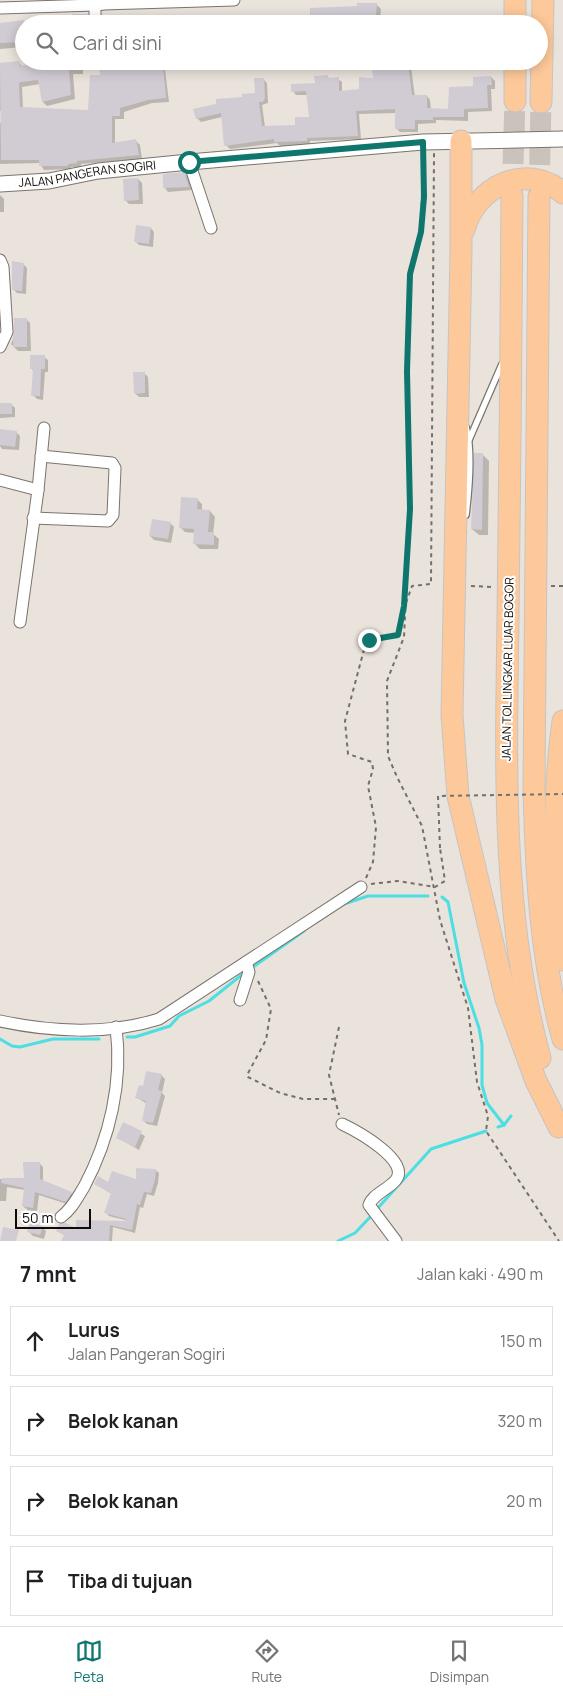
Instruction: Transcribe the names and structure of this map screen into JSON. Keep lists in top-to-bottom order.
{
  "streets": {
    "highway": ["JALAN TOL LINGKAR LUAR BOGOR"],
    "street": ["JALAN PANGERAN SOGIRI"]
  },
  "scale_bar": "50 m",
  "page": {
    "search": "Cari di sini",
    "scale": "50 m",
    "heading": ["7 mnt", "Jalan kaki · 490 m"],
    "list": [
      ["Lurus", "Jalan Pangeran Sogiri", "150 m"],
      ["Belok kanan", "320 m"],
      ["Belok kanan", "20 m"],
      "Tiba di tujuan"
    ],
    "nav": ["Peta", "Rute", "Disimpan"]
  }
}
